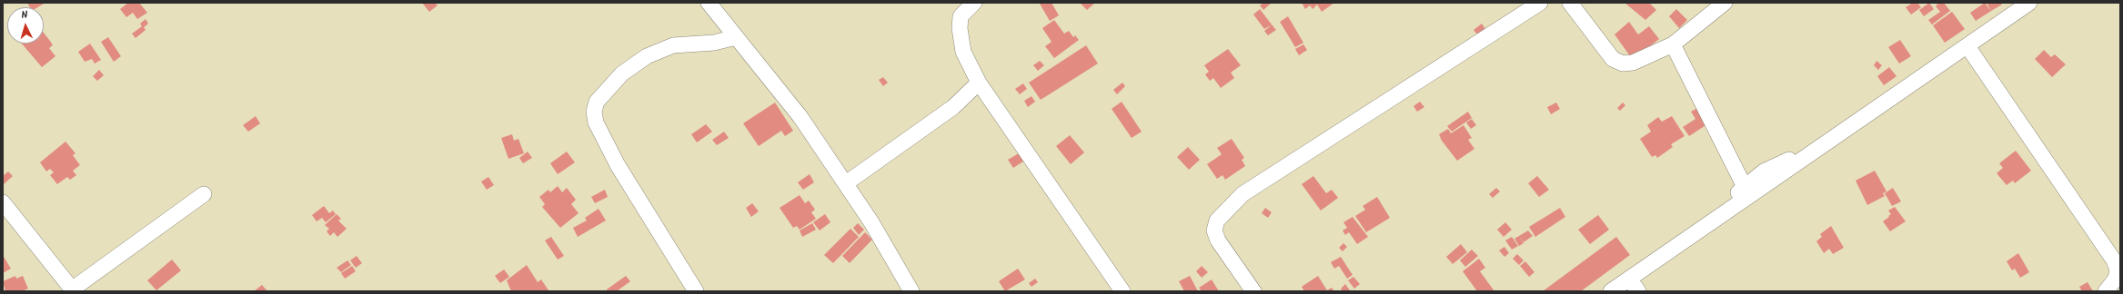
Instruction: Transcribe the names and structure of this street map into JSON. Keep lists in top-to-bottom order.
{
  "north": "top"
}
